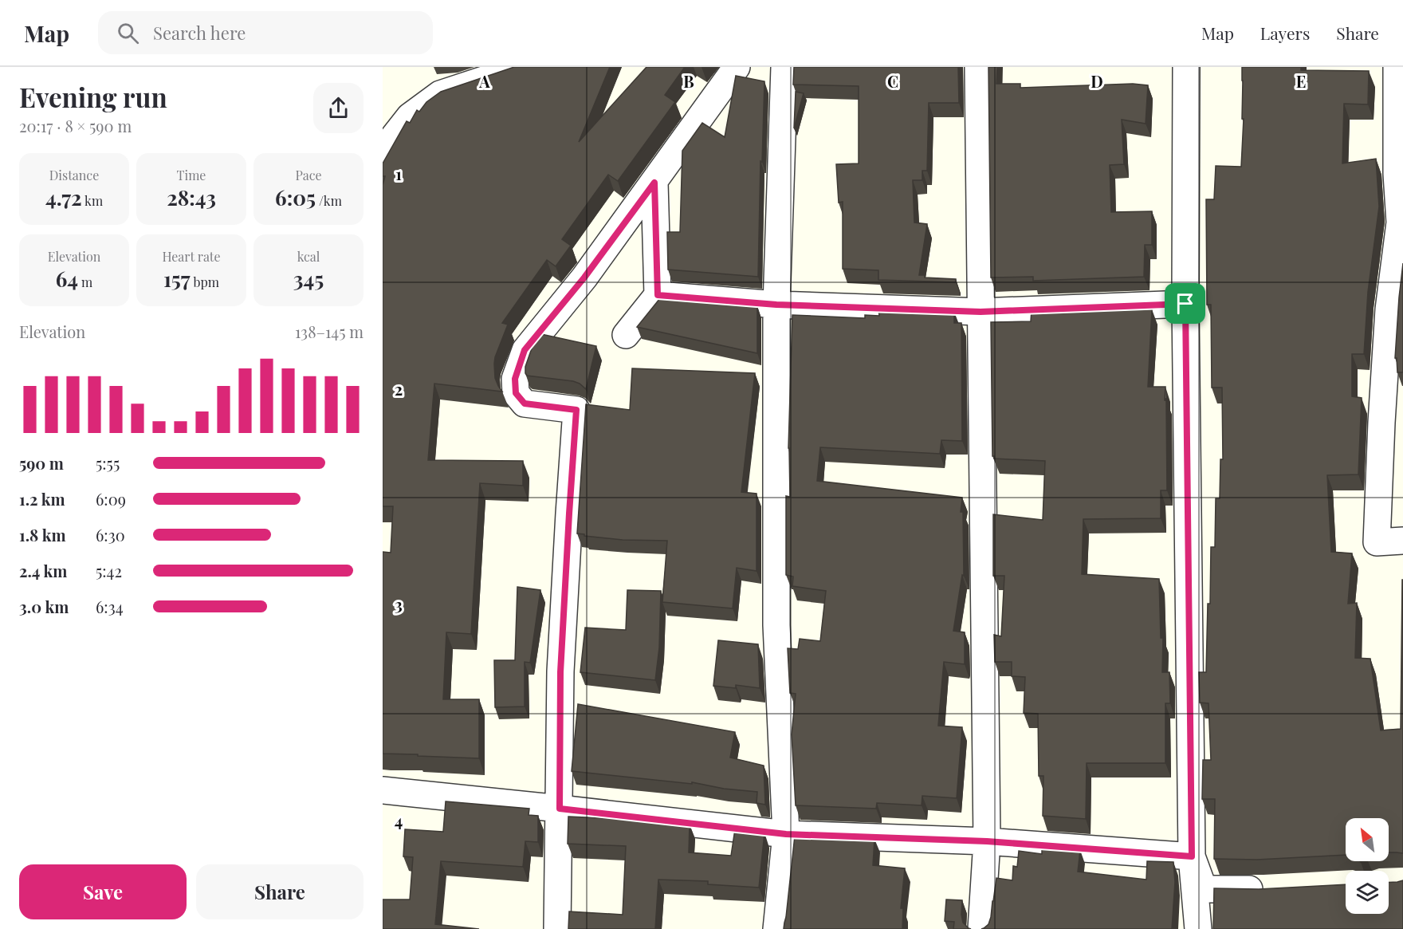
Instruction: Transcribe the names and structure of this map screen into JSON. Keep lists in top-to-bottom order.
{
  "north": "top left",
  "page": {
    "header": "Map",
    "search": "Search here",
    "nav": ["Map", "Layers", "Share"],
    "heading": ["Evening run", "20:17 · 8 × 590 m"],
    "stats": [
      ["Distance", "4.72 km"],
      ["Time", "28:43"],
      ["Pace", "6:05 /km"],
      ["Elevation", "64 m"],
      ["Heart rate", "157 bpm"],
      ["kcal", "345"]
    ],
    "chart": ["Elevation", "138–145 m"],
    "list": [
      {
        "name": "590 m",
        "note": "5:55"
      },
      {
        "name": "1.2 km",
        "note": "6:09"
      },
      {
        "name": "1.8 km",
        "note": "6:30"
      },
      {
        "name": "2.4 km",
        "note": "5:42"
      },
      {
        "name": "3.0 km",
        "note": "6:34"
      }
    ],
    "buttons": ["Save", "Share"]
  },
  "grid": {
    "columns": [
      "A",
      "B",
      "C",
      "D",
      "E"
    ],
    "rows": [
      "1",
      "2",
      "3",
      "4"
    ]
  }
}
